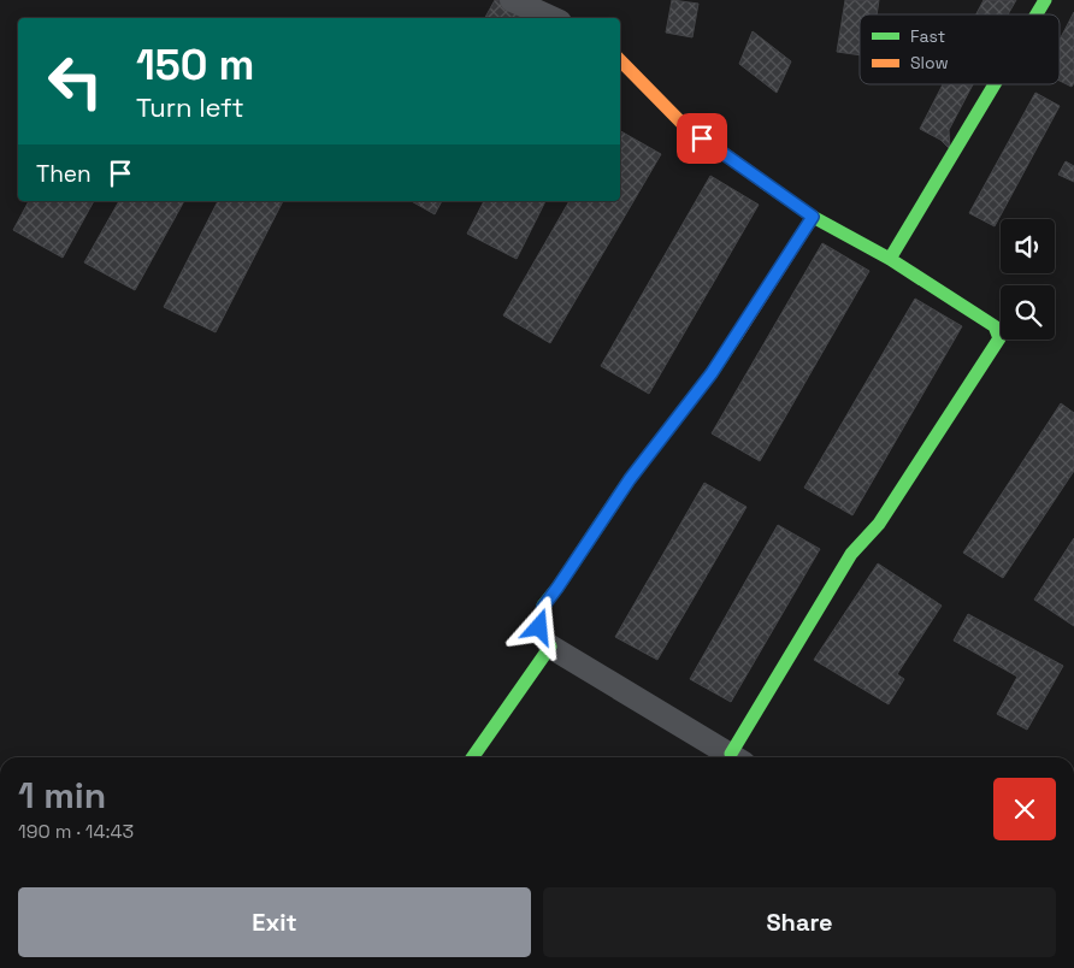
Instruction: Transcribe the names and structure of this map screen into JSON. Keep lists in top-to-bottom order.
{
  "legend": ["Fast", "Slow"],
  "page": {
    "turn": ["150 m", "Turn left"],
    "then": "Then",
    "heading": ["1 min", "190 m · 14:43"],
    "buttons": ["Exit", "Share"]
  }
}
